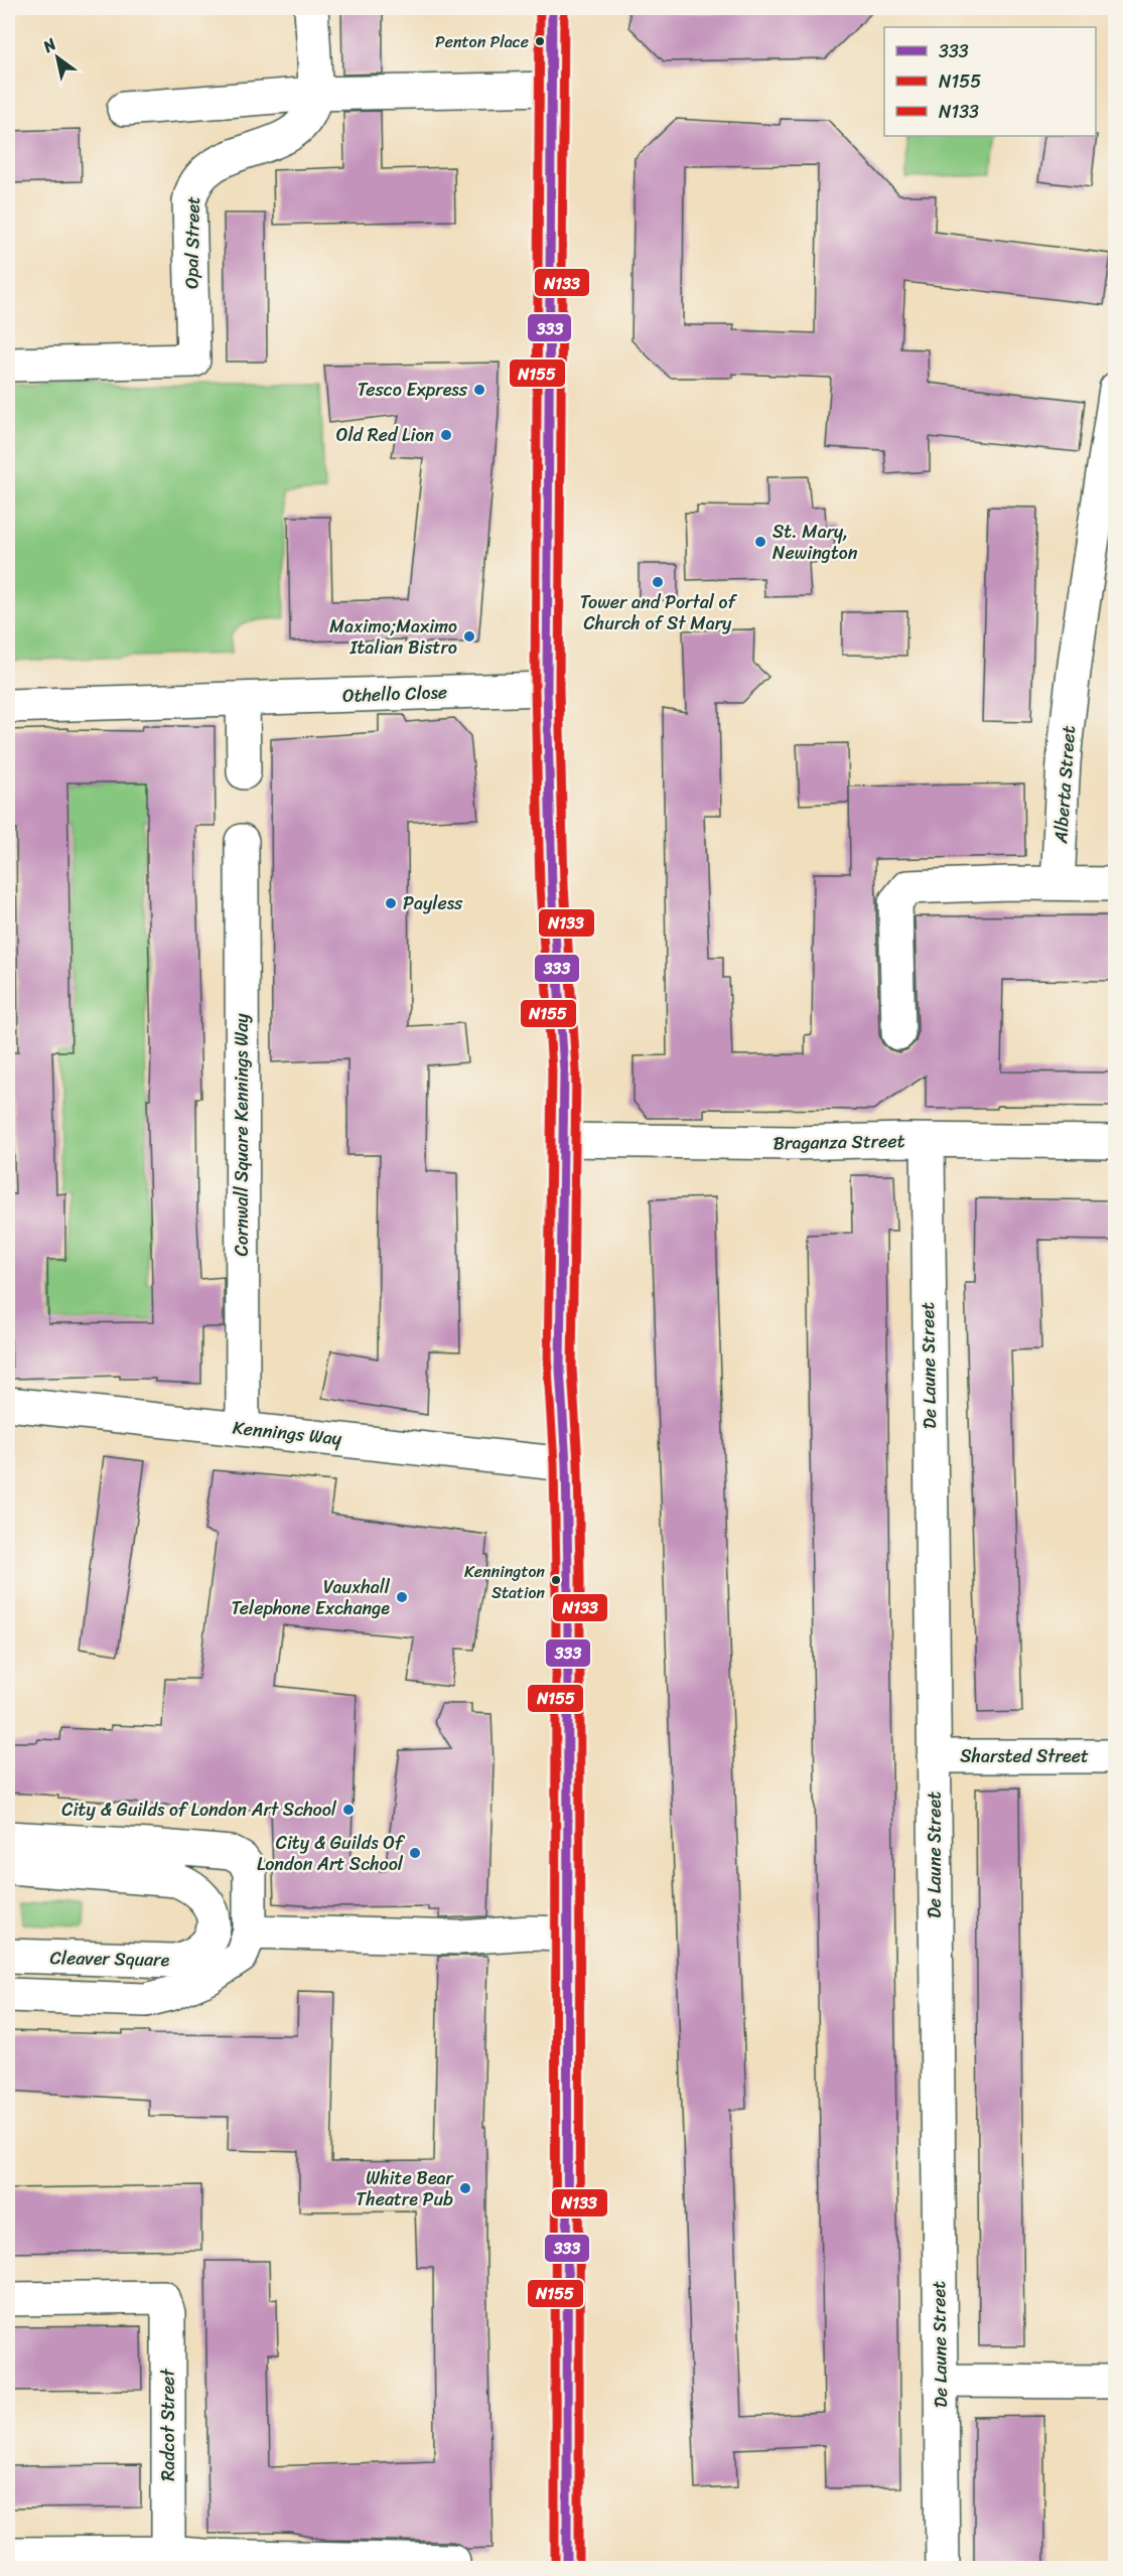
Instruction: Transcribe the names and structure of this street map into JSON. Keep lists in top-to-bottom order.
{
  "streets": {
    "main road": [
      "Opal Street",
      "Othello Close",
      "Alberta Street",
      "Cornwall Square Kennings Way",
      "Braganza Street",
      "De Laune Street",
      "Kennings Way",
      "Sharsted Street",
      "Cleaver Square",
      "Radcot Street"
    ]
  },
  "crossings": [
    ["Cornwall Square Kennings Way", "Kennings Way"],
    ["Braganza Street", "De Laune Street"],
    ["De Laune Street", "Sharsted Street"]
  ],
  "places": [
    "Penton Place",
    "Tesco Express",
    "Old Red Lion",
    "St. Mary, Newington",
    "Tower and Portal of Church of St Mary",
    "Maximo;Maximo Italian Bistro",
    "Payless",
    "Kennington Station",
    "Vauxhall Telephone Exchange",
    "City & Guilds of London Art School",
    "City & Guilds Of London Art School",
    "White Bear Theatre Pub"
  ],
  "lines": ["transit line 333", "transit line N155", "transit line N133"],
  "legend": ["333", "N155", "N133"],
  "north": "top left"
}
